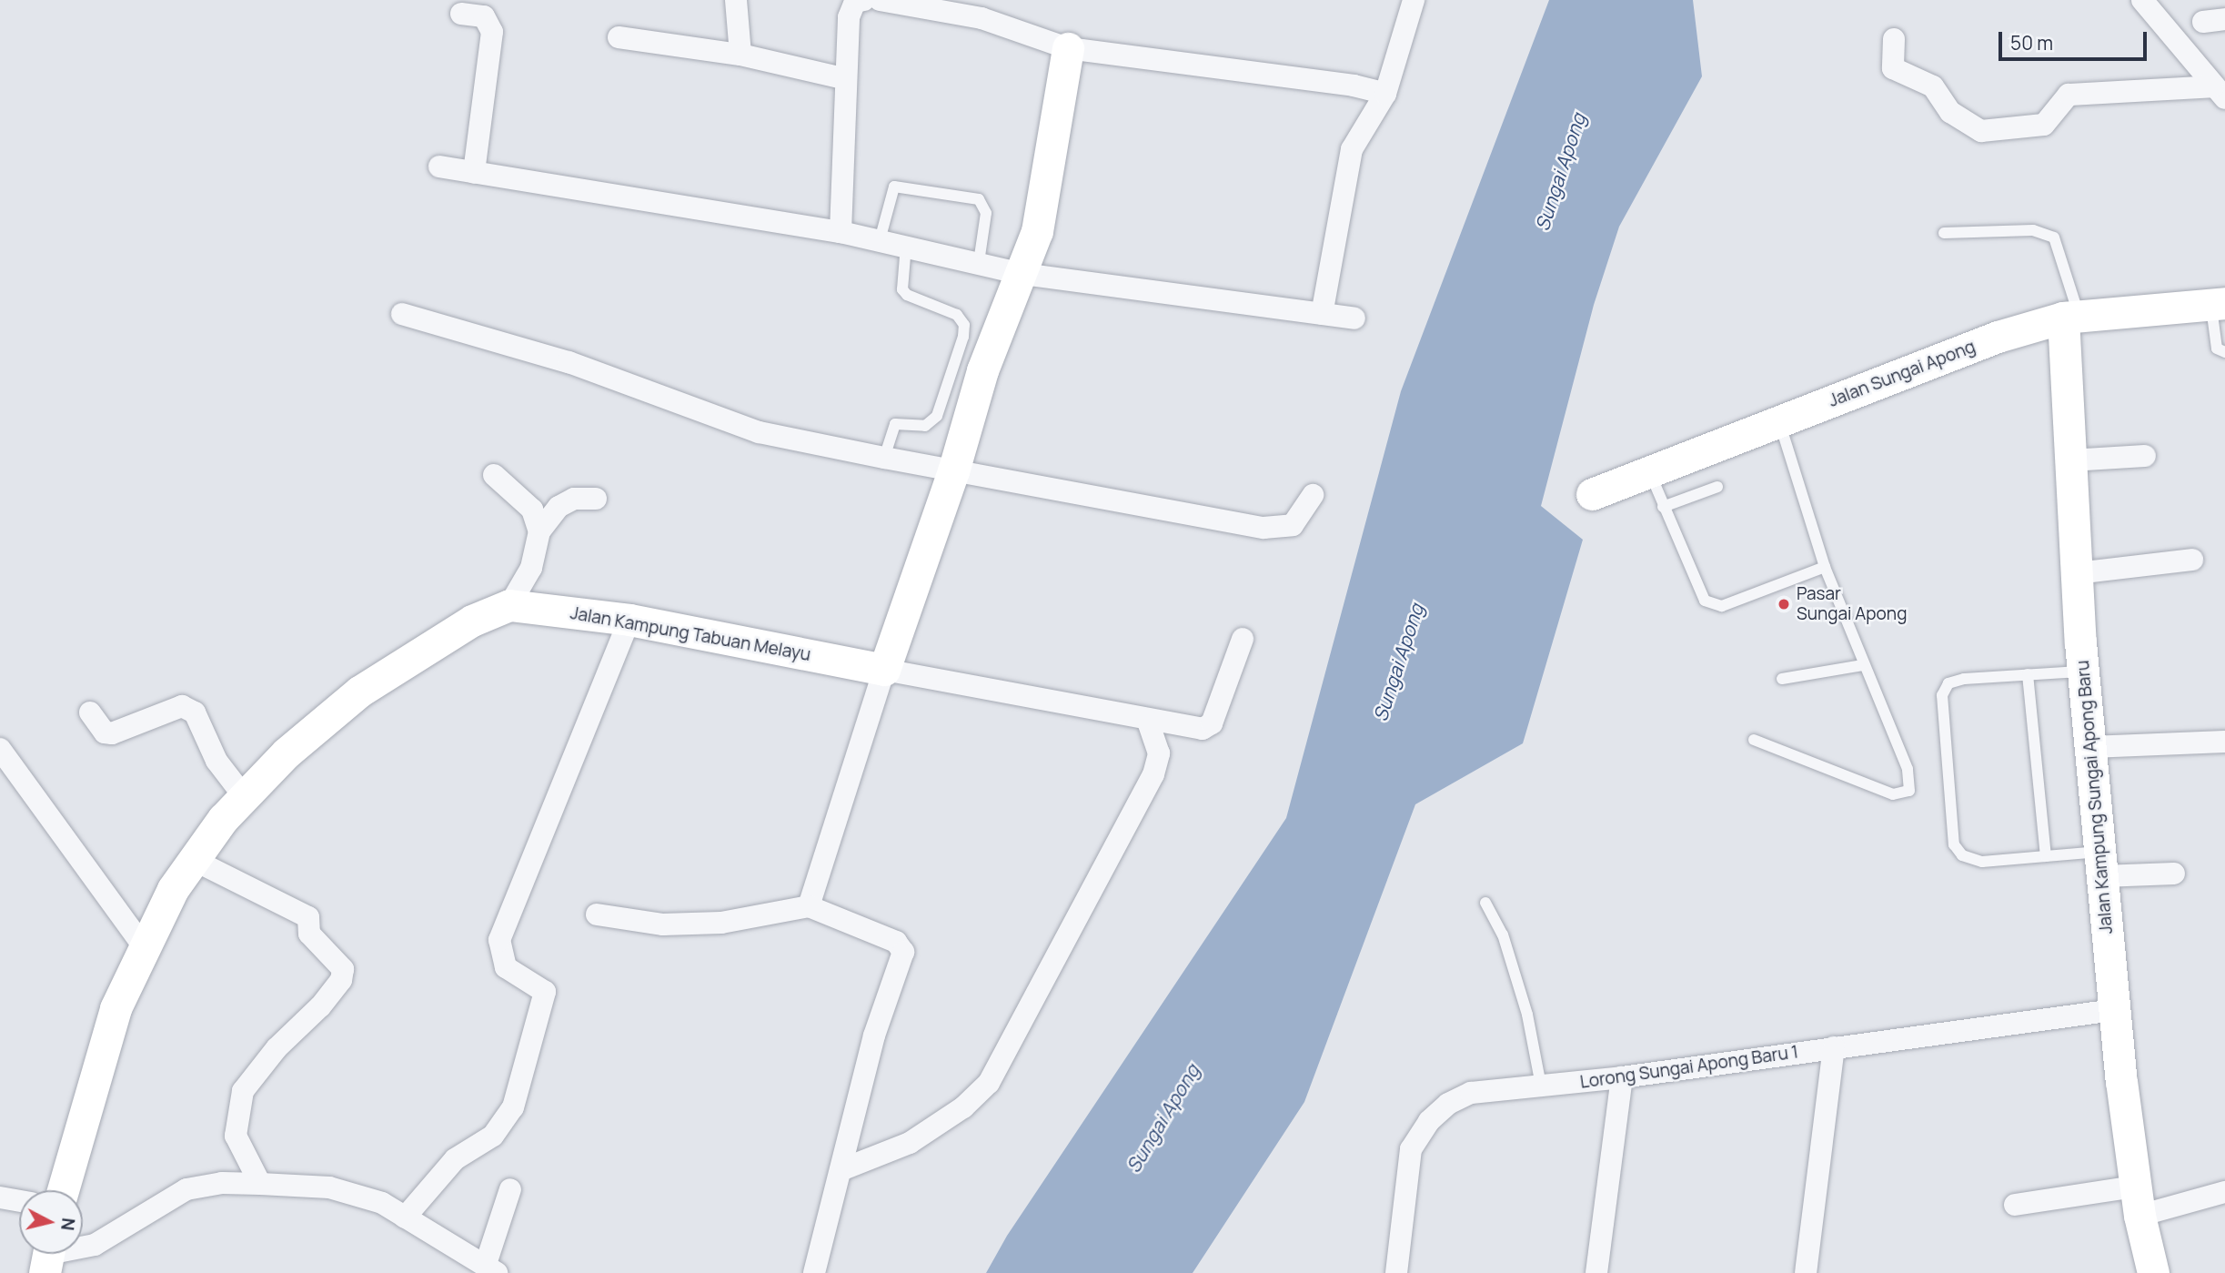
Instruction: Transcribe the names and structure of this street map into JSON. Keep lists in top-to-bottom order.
{
  "streets": {
    "street": [
      "Jalan Sungai Apong",
      "Jalan Kampung Tabuan Melayu",
      "Jalan Kampung Sungai Apong Baru",
      "Lorong Sungai Apong Baru 1"
    ]
  },
  "crossings": [
    ["Jalan Sungai Apong", "Jalan Kampung Sungai Apong Baru"],
    ["Jalan Kampung Sungai Apong Baru", "Lorong Sungai Apong Baru 1"]
  ],
  "water": ["Sungai Apong"],
  "places": ["Pasar Sungai Apong"],
  "scale_bar": "50 m",
  "north": "right"
}
